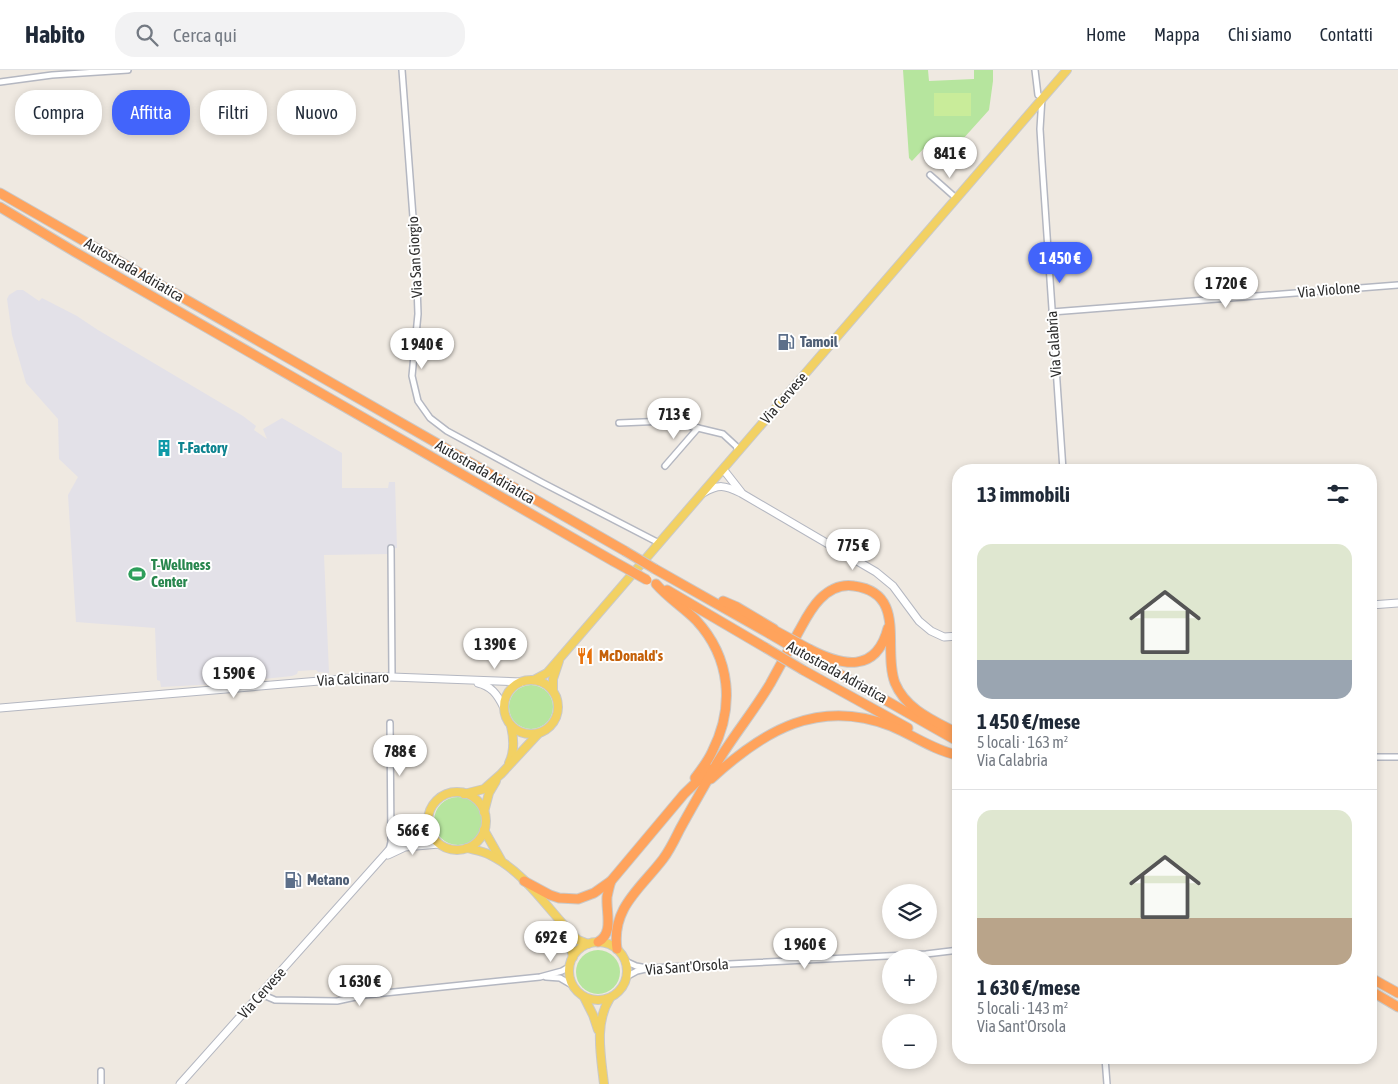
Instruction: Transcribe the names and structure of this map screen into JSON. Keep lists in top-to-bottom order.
{
  "streets": {
    "highway": ["Autostrada Adriatica"],
    "main road": ["Via Cervese", "Via Calcinaro"],
    "street": [
      "Via San Giorgio",
      "Via Violone",
      "Via Calabria",
      "Via Sant'Orsola"
    ]
  },
  "crossings": [
    ["Via San Giorgio", "Via Cervese"],
    ["Via Violone", "Via Calabria"],
    ["Via Calabria", "Via Cervese"],
    ["Via Cervese", "Via Calcinaro"]
  ],
  "places": {
    "fuel station": ["Tamoil", "Metano"],
    "building": ["T-Factory"],
    "sports": ["T-Wellness Center"],
    "restaurant": ["McDonald's"]
  },
  "page": {
    "header": "Habito",
    "search": "Cerca qui",
    "nav": [
      "Home",
      "Mappa",
      "Chi siamo",
      "Contatti"
    ],
    "chip": [
      "Compra",
      "Affitta",
      "Filtri",
      "Nuovo"
    ],
    "price": [
      "841 €",
      "1 450 €",
      "1 720 €",
      "1 940 €",
      "713 €",
      "775 €",
      "1 390 €",
      "1 590 €",
      "788 €",
      "566 €",
      "692 €",
      "1 960 €",
      "1 630 €"
    ],
    "heading": "13 immobili",
    "list": [
      {
        "name": "1 450 €/mese",
        "note": "5 locali · 163 m² · Via Calabria"
      },
      {
        "name": "1 630 €/mese",
        "note": "5 locali · 143 m² · Via Sant'Orsola"
      }
    ],
    "map_buttons": ["+", "−"]
  }
}
